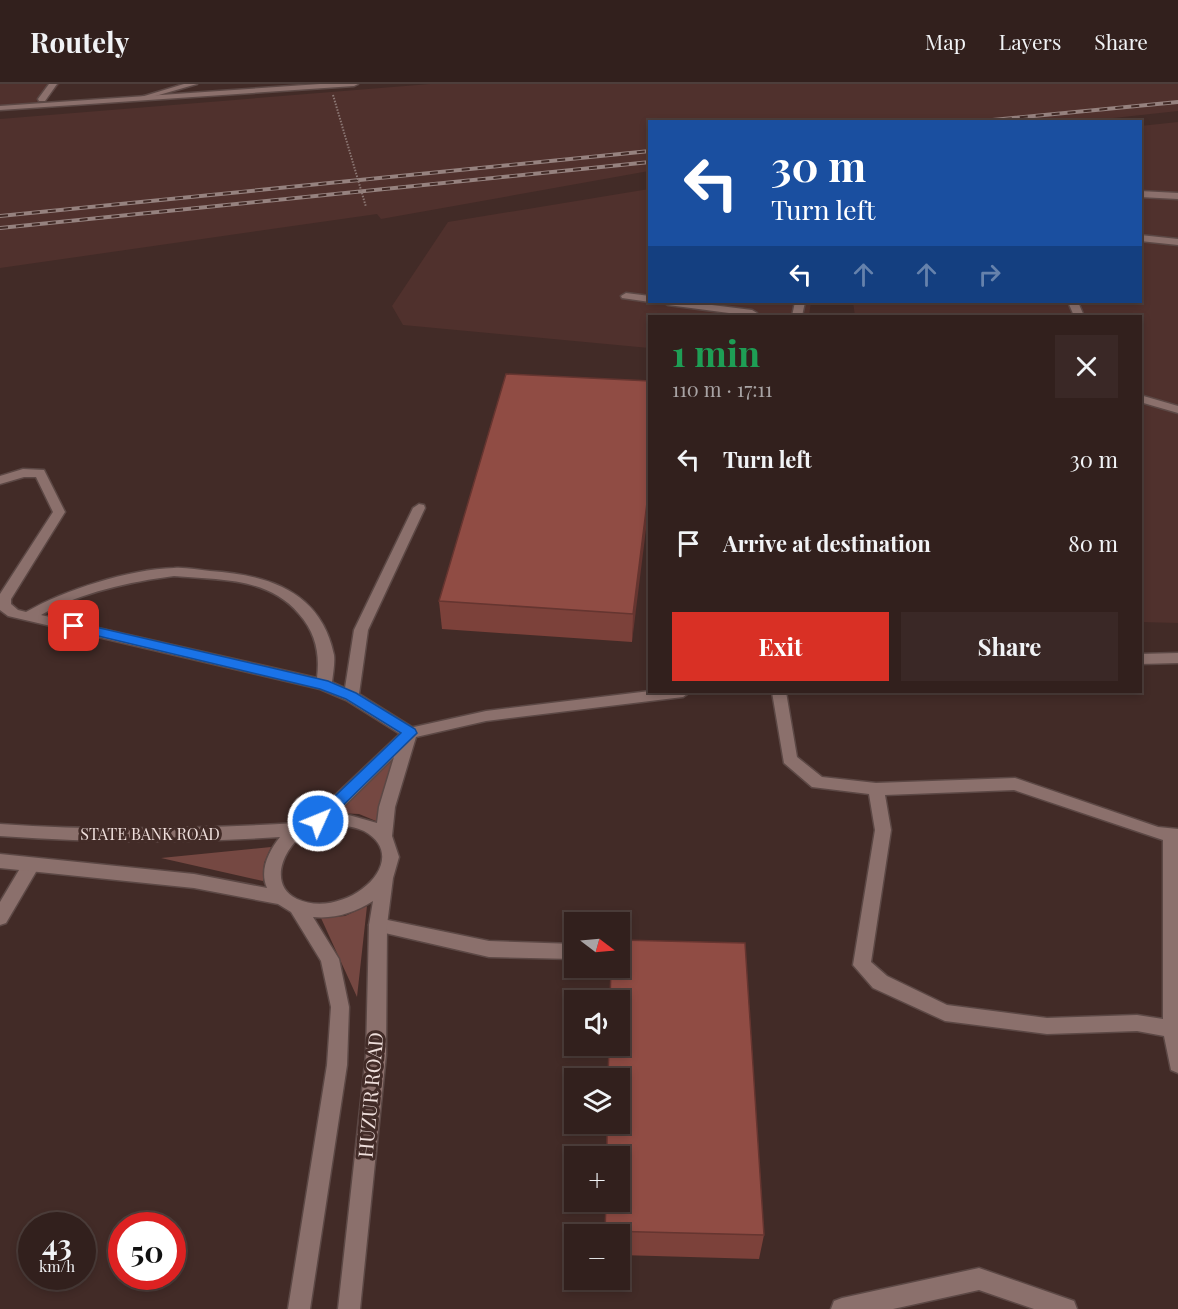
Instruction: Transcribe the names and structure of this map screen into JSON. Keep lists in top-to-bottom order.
{
  "streets": {
    "main road": ["STATE BANK ROAD", "HUZUR ROAD"]
  },
  "crossings": [
    ["STATE BANK ROAD", "HUZUR ROAD"]
  ],
  "north": "right",
  "page": {
    "header": "Routely",
    "nav": ["Map", "Layers", "Share"],
    "turn": ["30 m", "Turn left"],
    "heading": ["1 min", "110 m · 17:11"],
    "list": [
      {
        "name": "Turn left",
        "value": "30 m"
      },
      {
        "name": "Arrive at destination",
        "value": "80 m"
      }
    ],
    "buttons": ["Exit", "Share"],
    "map_buttons": ["+", "−"],
    "speed": "43 km/h",
    "limit": "50"
  }
}
